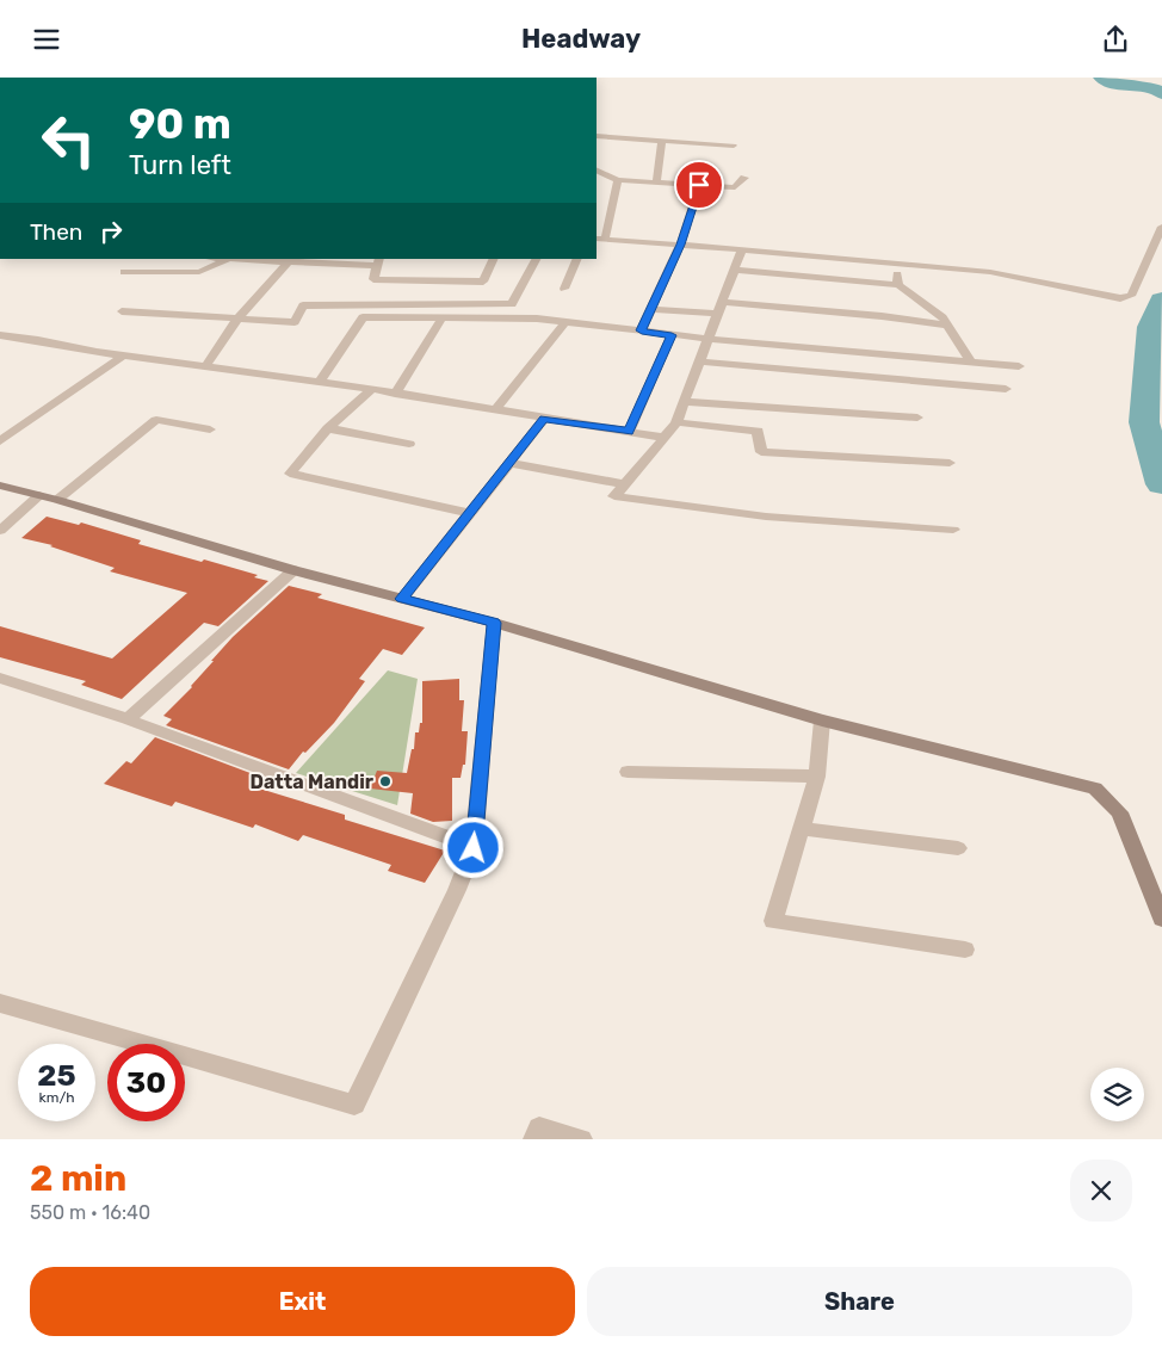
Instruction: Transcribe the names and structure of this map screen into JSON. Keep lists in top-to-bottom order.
{
  "places": ["Datta Mandir"],
  "page": {
    "header": "Headway",
    "turn": ["90 m", "Turn left"],
    "then": "Then",
    "speed": "25 km/h",
    "limit": "30",
    "heading": ["2 min", "550 m · 16:40"],
    "buttons": ["Exit", "Share"]
  }
}
